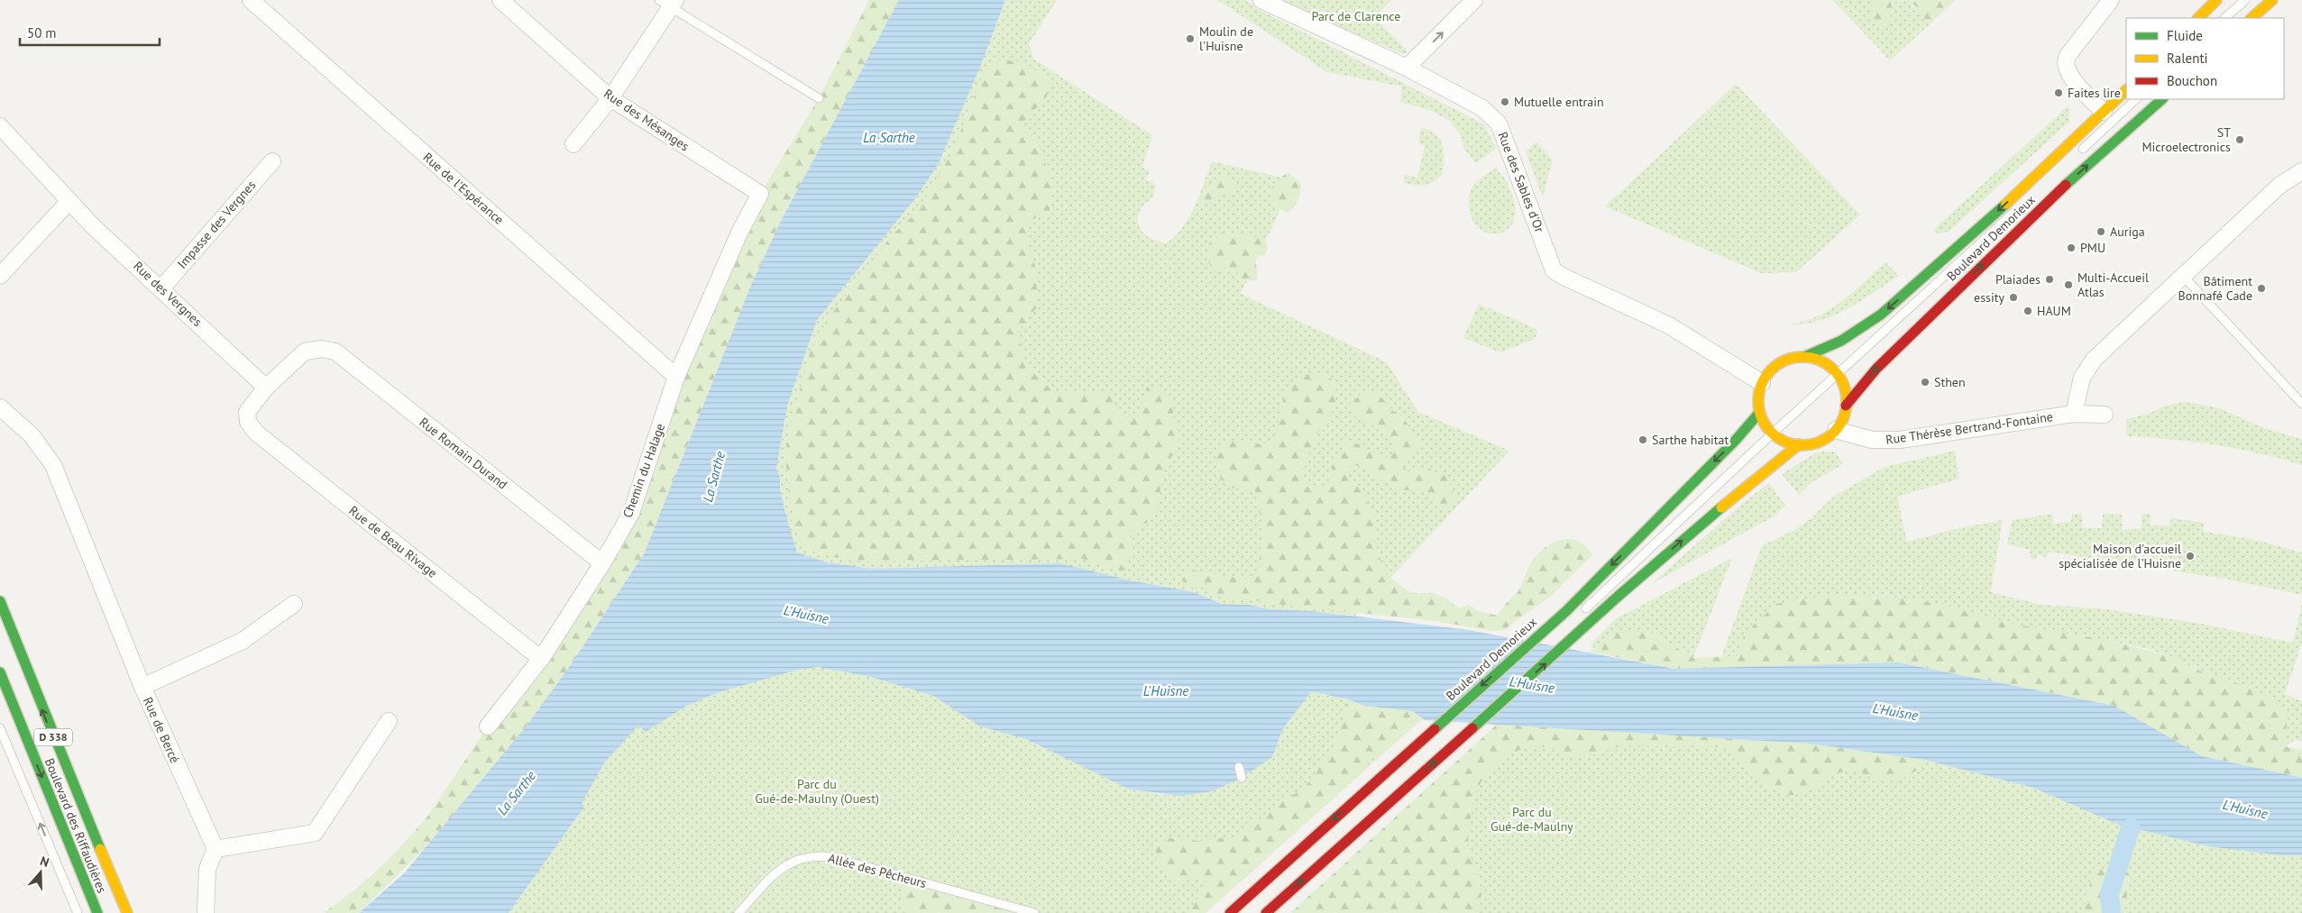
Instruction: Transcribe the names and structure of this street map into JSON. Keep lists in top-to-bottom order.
{
  "streets": {
    "main road": ["Boulevard Demorieux", "D 338", "Boulevard des Riffaudières"],
    "street": [
      "Rue des Mésanges",
      "Rue des Sables d'Or",
      "Rue de l'Espérance",
      "Impasse des Vergnes",
      "Rue des Vergnes",
      "Rue Thérèse Bertrand-Fontaine",
      "Rue Romain Durand",
      "Chemin du Halage",
      "Rue de Beau Rivage",
      "Rue de Bercé"
    ],
    "lane": ["Allée des Pêcheurs"]
  },
  "crossings": [
    ["Rue des Mésanges", "Chemin du Halage"],
    ["Rue des Sables d'Or", "Boulevard Demorieux"],
    ["Rue de l'Espérance", "Chemin du Halage"],
    ["Impasse des Vergnes", "Rue des Vergnes"],
    ["Boulevard Demorieux", "Rue Thérèse Bertrand-Fontaine"],
    ["Rue des Vergnes", "Rue Romain Durand"],
    ["Rue des Vergnes", "Rue de Beau Rivage"],
    ["Rue Romain Durand", "Chemin du Halage"],
    ["Rue Romain Durand", "Rue de Beau Rivage"],
    ["Chemin du Halage", "Rue de Beau Rivage"]
  ],
  "water": ["La Sarthe", "L'Huisne"],
  "parks": ["Parc de Clarence", "Parc du Gué-de-Maulny (Ouest)", "Parc du Gué-de-Maulny"],
  "places": [
    "Moulin de l'Huisne",
    "Faites lire",
    "Mutuelle entrain",
    "ST Microelectronics",
    "Auriga",
    "PMU",
    "Plaiades",
    "Multi-Accueil Atlas",
    "Bâtiment Bonnafé Cade",
    "essity",
    "HAUM",
    "Sthen",
    "Sarthe habitat",
    "Maison d'accueil spécialisée de l'Huisne"
  ],
  "legend": ["Fluide", "Ralenti", "Bouchon"],
  "scale_bar": "50 m",
  "north": "top"
}
